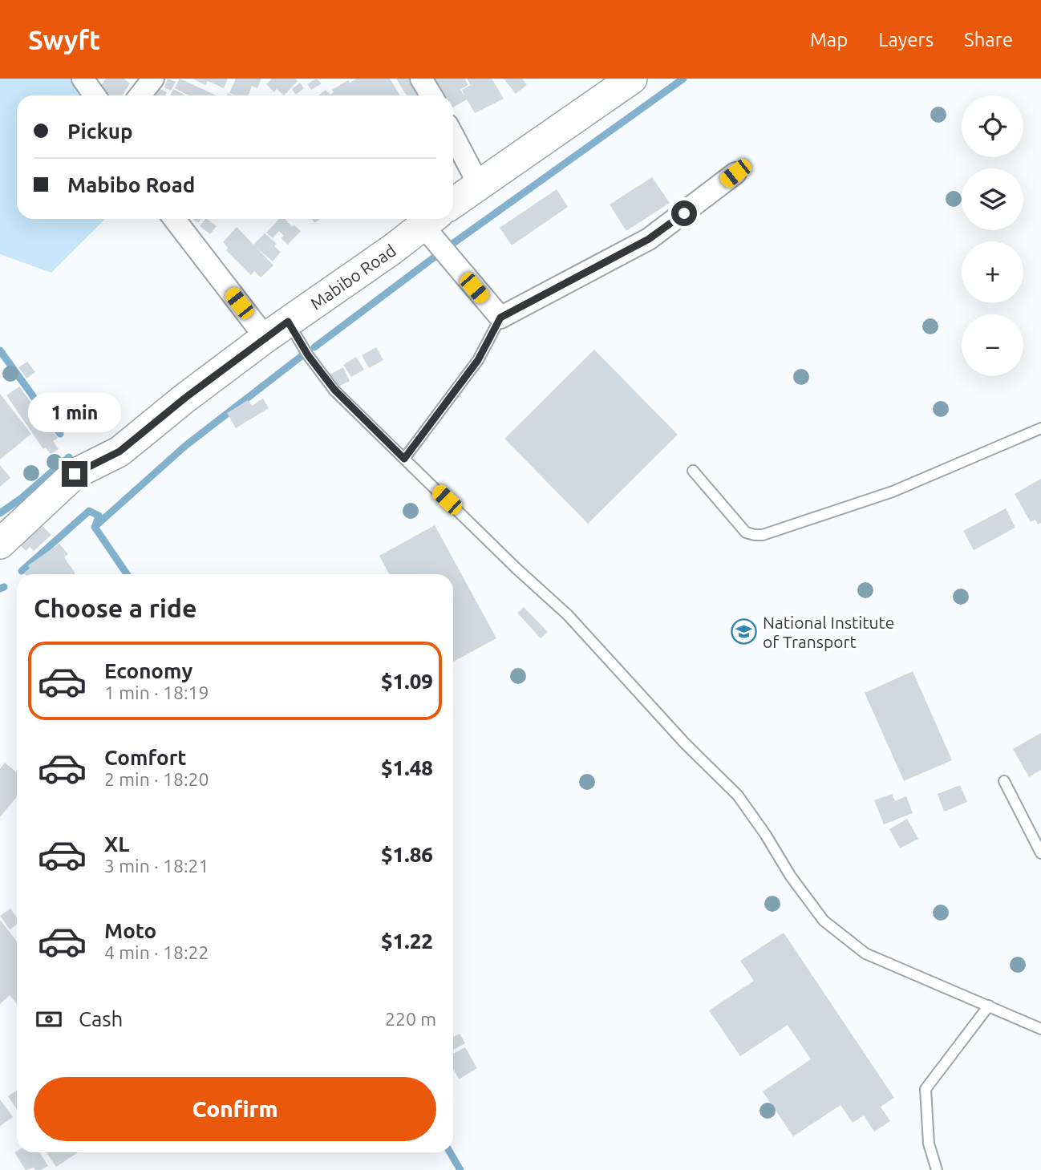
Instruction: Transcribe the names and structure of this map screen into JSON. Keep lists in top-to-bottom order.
{
  "streets": {
    "main road": ["Mabibo Road"]
  },
  "places": {
    "school or university": ["National Institute of Transport"]
  },
  "page": {
    "header": "Swyft",
    "nav": ["Map", "Layers", "Share"],
    "map_buttons": ["+", "−"],
    "banner": ["Pickup", "Mabibo Road"],
    "bubble": "1 min",
    "heading": "Choose a ride",
    "list": [
      {
        "name": "Economy",
        "note": "1 min · 18:19",
        "value": "$1.09"
      },
      {
        "name": "Comfort",
        "note": "2 min · 18:20",
        "value": "$1.48"
      },
      {
        "name": "XL",
        "note": "3 min · 18:21",
        "value": "$1.86"
      },
      {
        "name": "Moto",
        "note": "4 min · 18:22",
        "value": "$1.22"
      }
    ],
    "pay": ["Cash", "220 m"],
    "buttons": "Confirm"
  }
}
